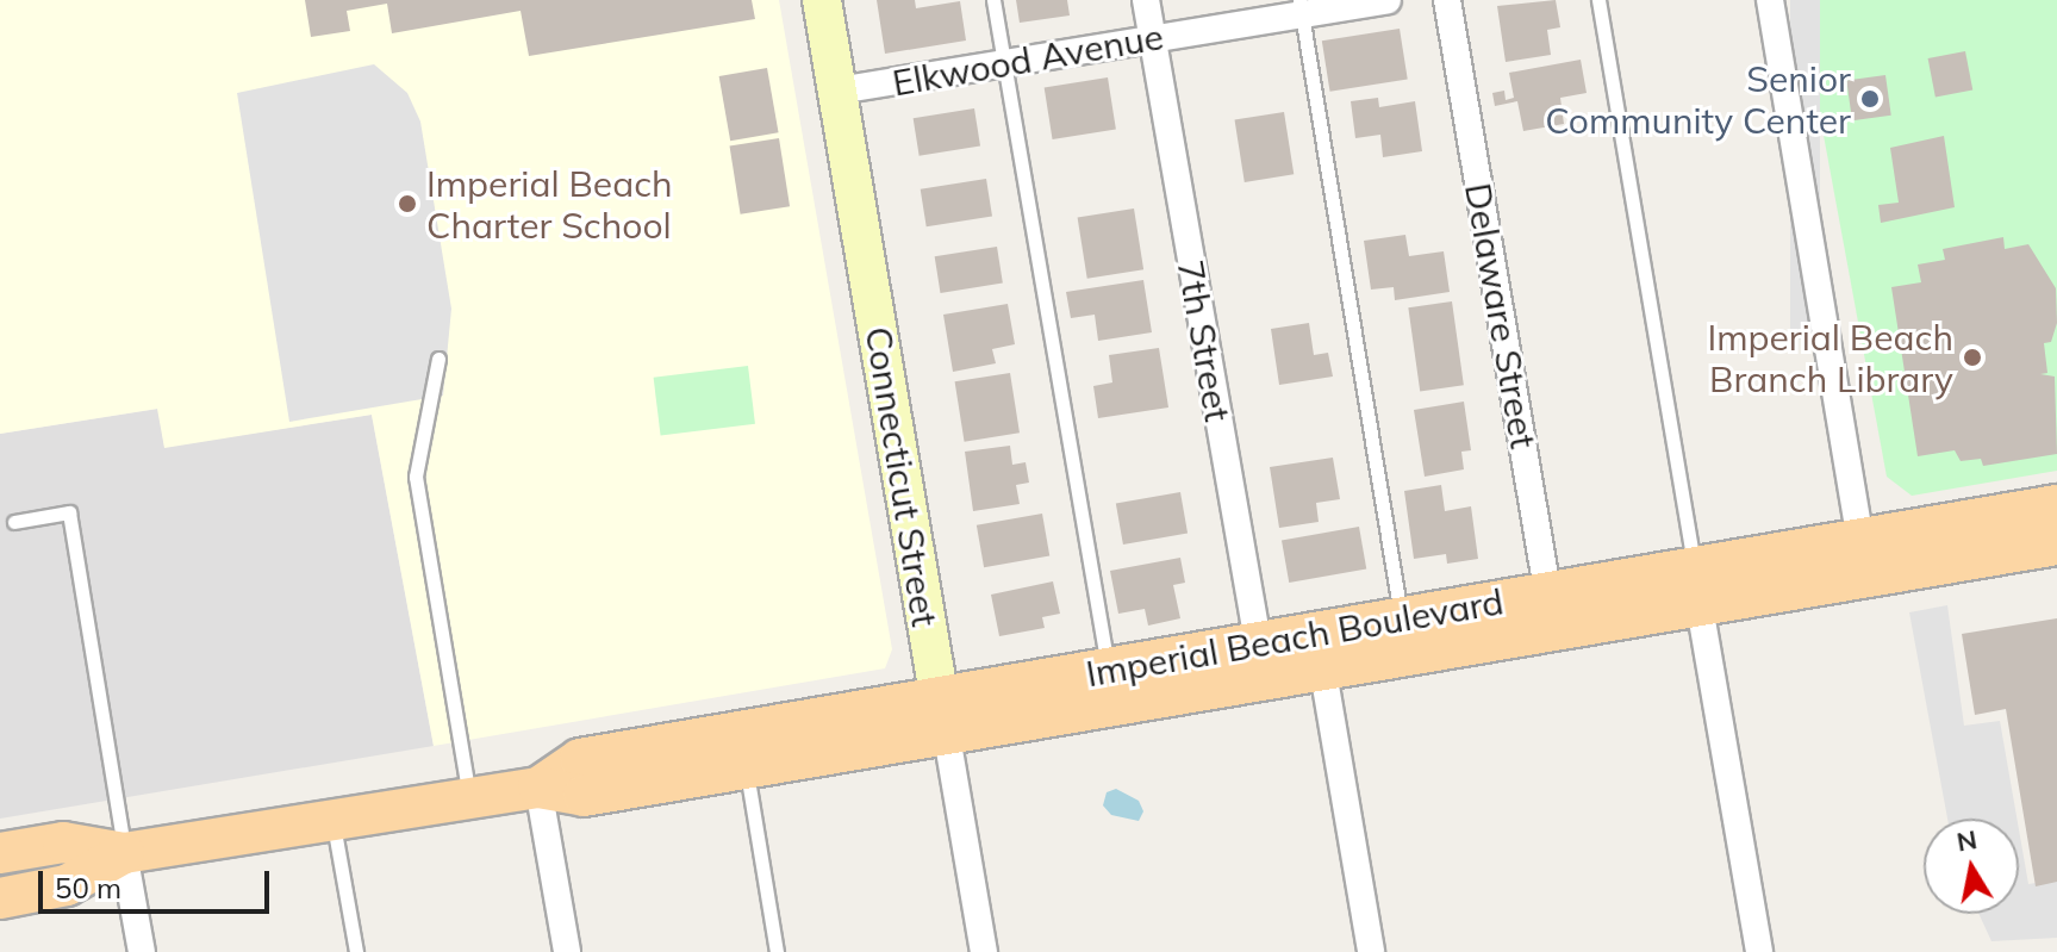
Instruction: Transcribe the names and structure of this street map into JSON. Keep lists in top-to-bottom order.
{
  "streets": {
    "main road": ["Imperial Beach Boulevard"],
    "street": [
      "Elkwood Avenue",
      "Delaware Street",
      "7th Street",
      "Connecticut Street"
    ]
  },
  "crossings": [
    ["Elkwood Avenue", "7th Street"],
    ["Elkwood Avenue", "Connecticut Street"],
    ["Delaware Street", "Imperial Beach Boulevard"],
    ["7th Street", "Imperial Beach Boulevard"],
    ["Connecticut Street", "Imperial Beach Boulevard"]
  ],
  "places": ["Senior Community Center", "Imperial Beach Charter School", "Imperial Beach Branch Library"],
  "scale_bar": "50 m",
  "north": "top"
}
